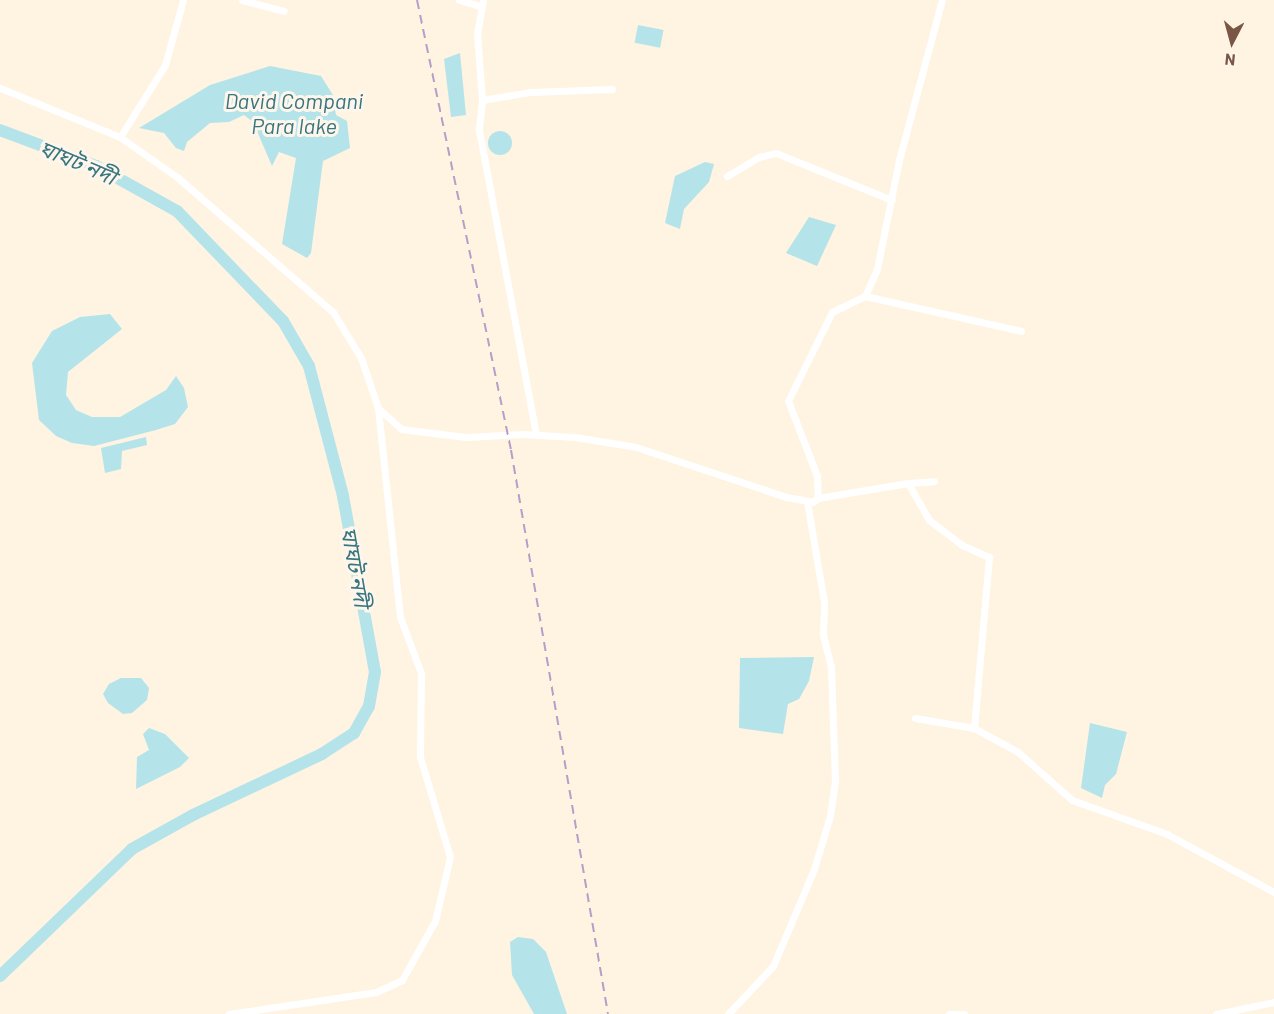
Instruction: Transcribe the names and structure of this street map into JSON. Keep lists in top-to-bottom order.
{
  "water": ["David Compani Para lake", "ঘাঘট নদী"],
  "north": "bottom"
}
